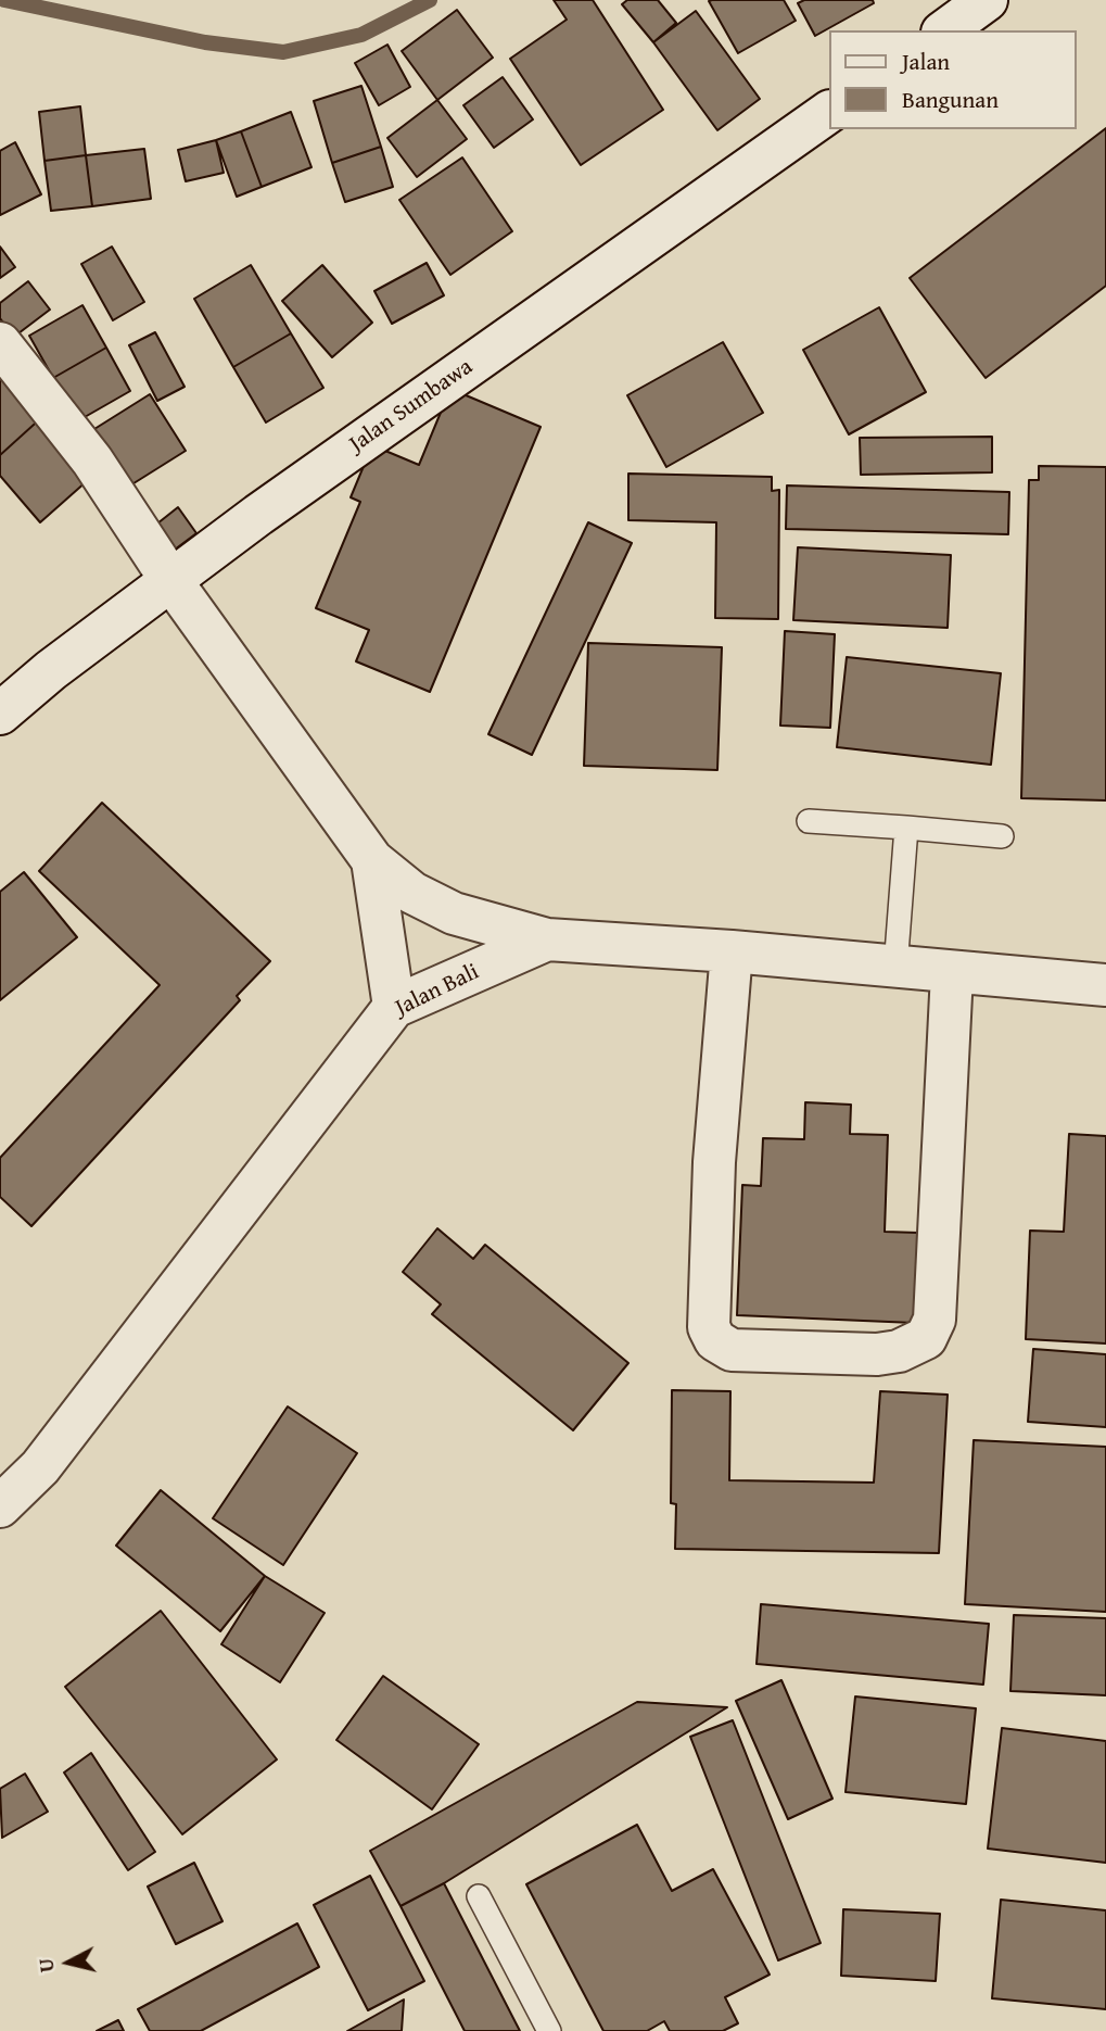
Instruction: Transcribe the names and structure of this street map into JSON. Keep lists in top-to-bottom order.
{
  "streets": {
    "street": ["Jalan Sumbawa", "Jalan Bali"]
  },
  "legend": ["Jalan", "Bangunan"],
  "north": "left"
}
